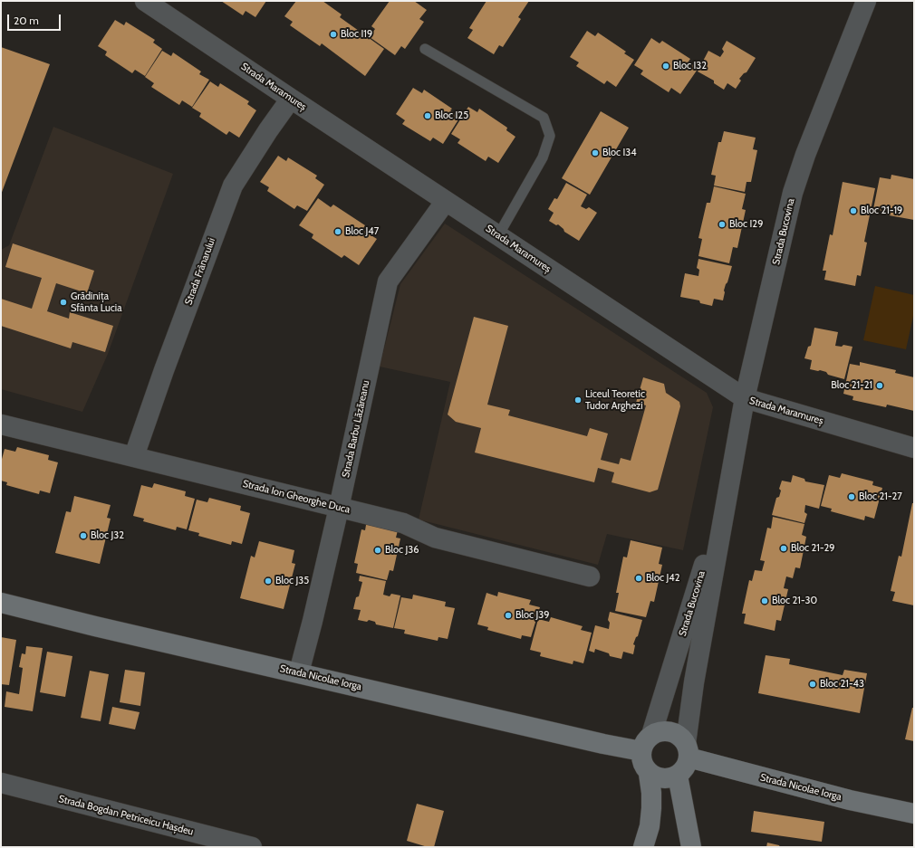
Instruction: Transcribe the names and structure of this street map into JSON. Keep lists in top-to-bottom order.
{
  "streets": {
    "street": [
      "Strada Maramureș",
      "Strada Bucovina",
      "Strada Frânarului",
      "Strada Barbu Lăzăreanu",
      "Strada Ion Gheorghe Duca",
      "Strada Nicolae Iorga",
      "Strada Bogdan Petriceicu Hașdeu"
    ]
  },
  "crossings": [
    ["Strada Maramureș", "Strada Bucovina"],
    ["Strada Maramureș", "Strada Frânarului"],
    ["Strada Maramureș", "Strada Barbu Lăzăreanu"],
    ["Strada Bucovina", "Strada Nicolae Iorga"],
    ["Strada Frânarului", "Strada Ion Gheorghe Duca"],
    ["Strada Barbu Lăzăreanu", "Strada Ion Gheorghe Duca"],
    ["Strada Barbu Lăzăreanu", "Strada Nicolae Iorga"]
  ],
  "places": [
    "Bloc I19",
    "Bloc I32",
    "Bloc I25",
    "Bloc I34",
    "Bloc 21-19",
    "Bloc I29",
    "Bloc J47",
    "Grădinița Sfânta Lucia",
    "Bloc 21-21",
    "Liceul Teoretic Tudor Arghezi",
    "Bloc 21-27",
    "Bloc J32",
    "Bloc 21-29",
    "Bloc J36",
    "Bloc J42",
    "Bloc J35",
    "Bloc 21-30",
    "Bloc J39",
    "Bloc 21-43"
  ],
  "scale_bar": "20 m"
}
